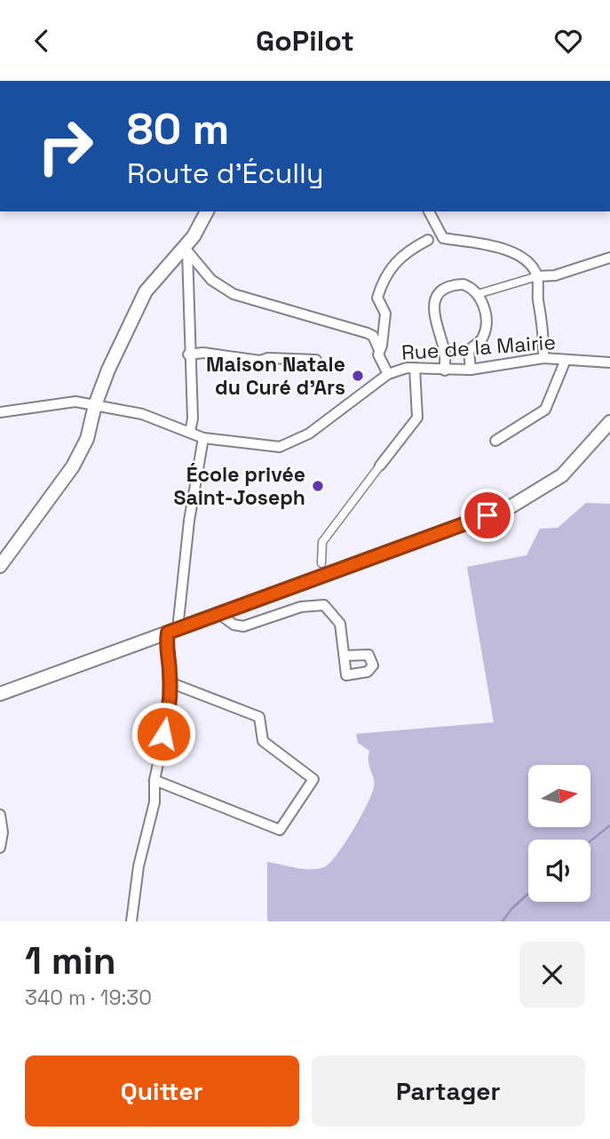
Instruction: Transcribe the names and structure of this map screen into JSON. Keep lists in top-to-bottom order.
{
  "streets": {
    "street": ["Rue de la Mairie"]
  },
  "places": ["Maison Natale du Curé d'Ars", "École privée Saint-Joseph"],
  "north": "right",
  "page": {
    "header": "GoPilot",
    "turn": ["80 m", "Route d'Écully"],
    "heading": ["1 min", "340 m · 19:30"],
    "buttons": ["Quitter", "Partager"]
  }
}
